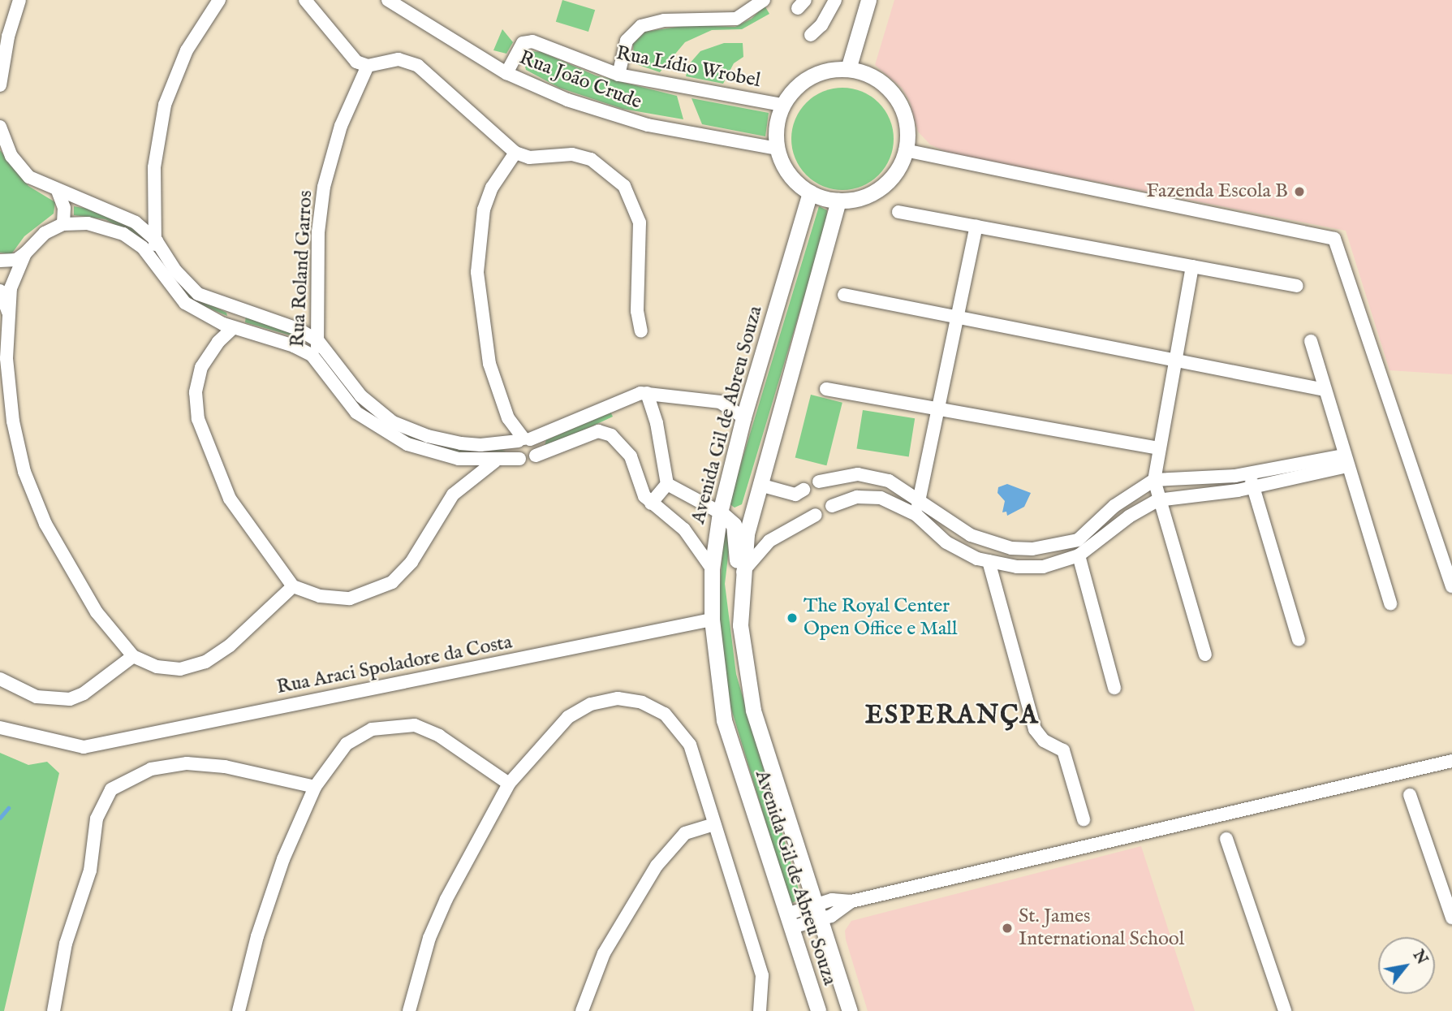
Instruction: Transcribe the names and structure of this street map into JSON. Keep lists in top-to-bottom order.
{
  "streets": {
    "street": [
      "Rua Lídio Wrobel",
      "Rua João Crude",
      "Rua Roland Garros",
      "Avenida Gil de Abreu Souza",
      "Rua Araci Spoladore da Costa"
    ]
  },
  "crossings": [
    ["Rua Lídio Wrobel", "Rua João Crude"],
    ["Rua Lídio Wrobel", "Avenida Gil de Abreu Souza"],
    ["Rua João Crude", "Avenida Gil de Abreu Souza"],
    ["Avenida Gil de Abreu Souza", "Rua Araci Spoladore da Costa"]
  ],
  "districts": ["ESPERANÇA"],
  "places": ["Fazenda Escola B", "The Royal Center Open Office e Mall", "St. James International School"],
  "north": "top right"
}
